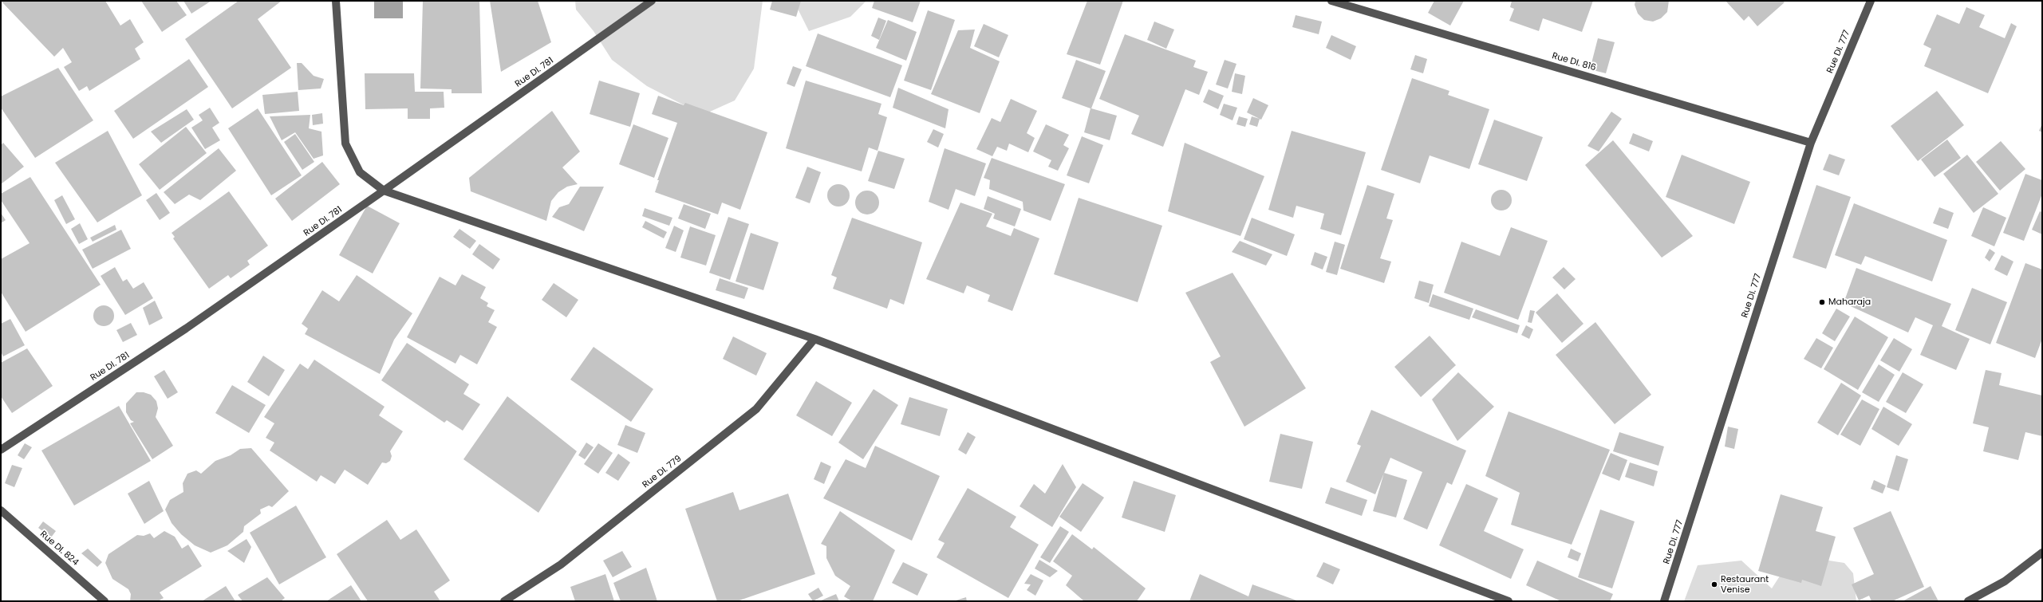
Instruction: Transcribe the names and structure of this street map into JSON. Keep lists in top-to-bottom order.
{
  "streets": {
    "street": [
      "Rue DI. 777",
      "Rue DI. 816",
      "Rue DI. 781",
      "Rue DI. 779",
      "Rue DI. 824"
    ]
  },
  "crossings": [
    ["Rue DI. 777", "Rue DI. 816"]
  ],
  "places": ["Maharaja", "Restaurant Venise"]
}
